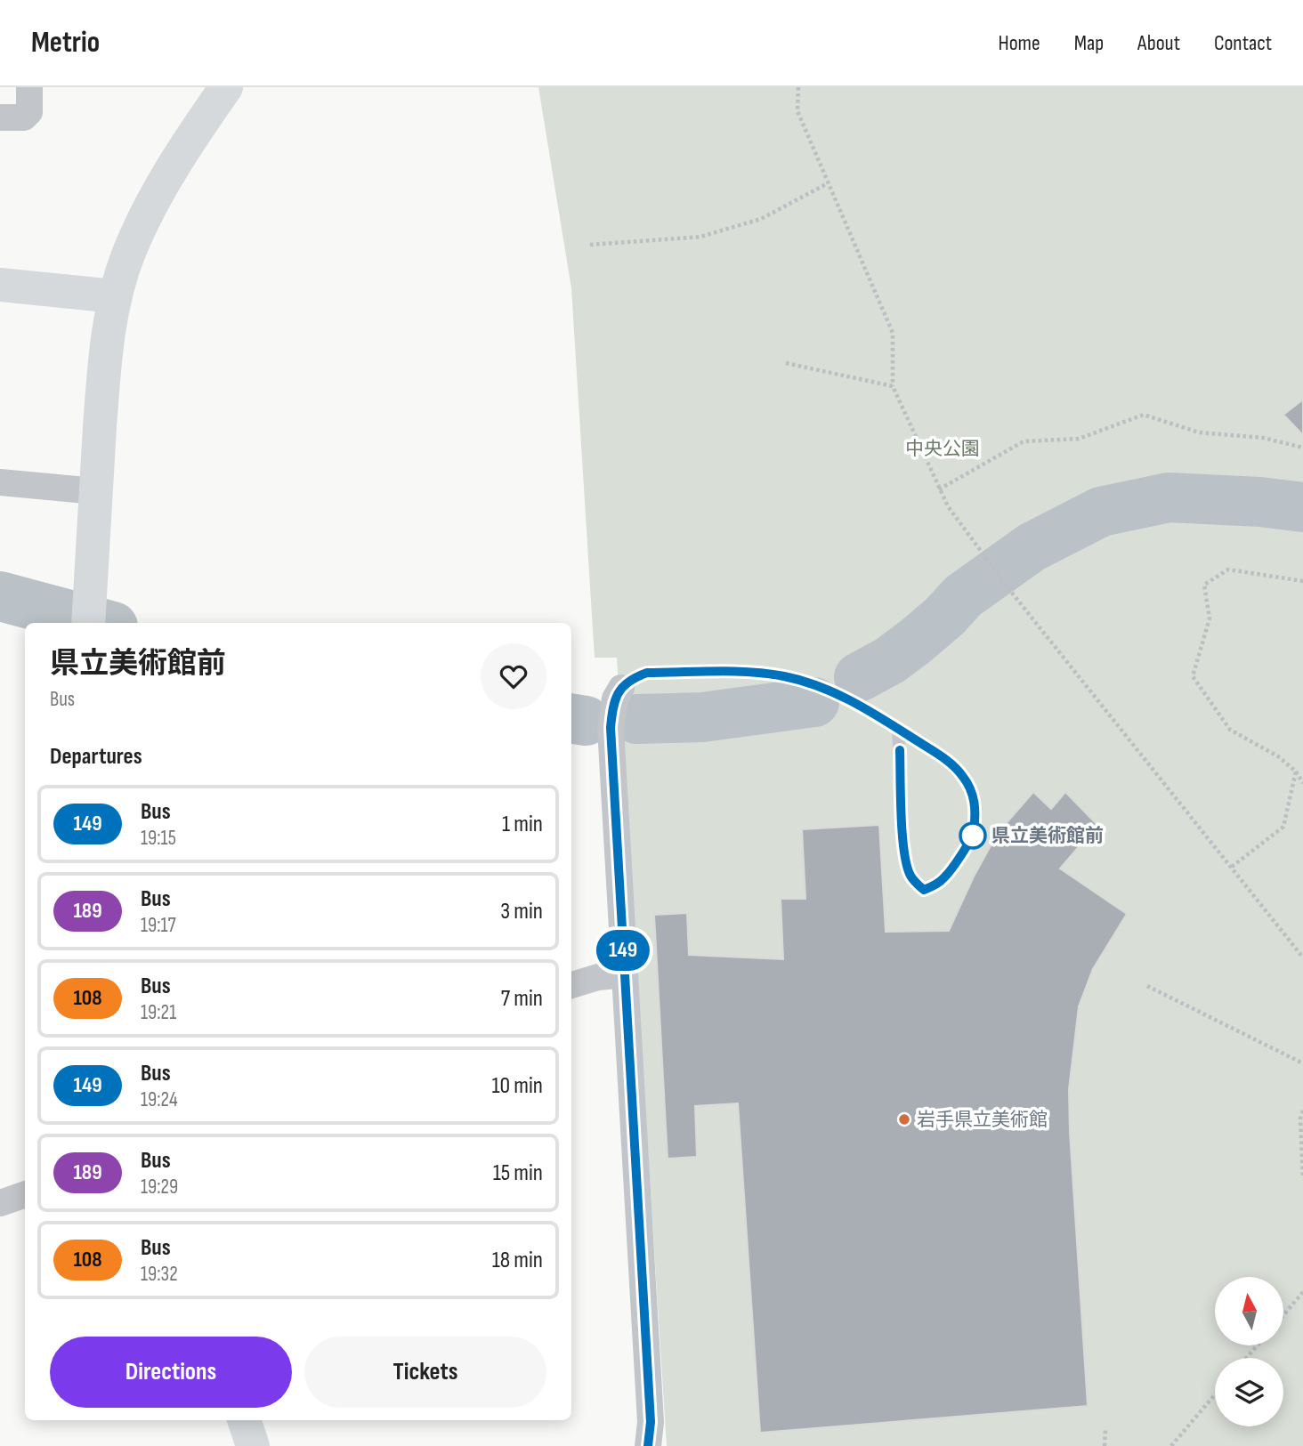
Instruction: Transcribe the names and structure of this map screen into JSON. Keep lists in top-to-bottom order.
{
  "parks": ["中央公園"],
  "places": ["県立美術館前", "岩手県立美術館"],
  "lines": ["bus line 149"],
  "north": "top",
  "page": {
    "header": "Metrio",
    "nav": [
      "Home",
      "Map",
      "About",
      "Contact"
    ],
    "on_map": "149",
    "heading": [
      ["県立美術館前", "Bus"],
      "Departures"
    ],
    "list": [
      {
        "mark": "149",
        "name": "Bus",
        "note": "19:15",
        "value": "1 min"
      },
      {
        "mark": "189",
        "name": "Bus",
        "note": "19:17",
        "value": "3 min"
      },
      {
        "mark": "108",
        "name": "Bus",
        "note": "19:21",
        "value": "7 min"
      },
      {
        "mark": "149",
        "name": "Bus",
        "note": "19:24",
        "value": "10 min"
      },
      {
        "mark": "189",
        "name": "Bus",
        "note": "19:29",
        "value": "15 min"
      },
      {
        "mark": "108",
        "name": "Bus",
        "note": "19:32",
        "value": "18 min"
      }
    ],
    "buttons": ["Directions", "Tickets"]
  }
}
